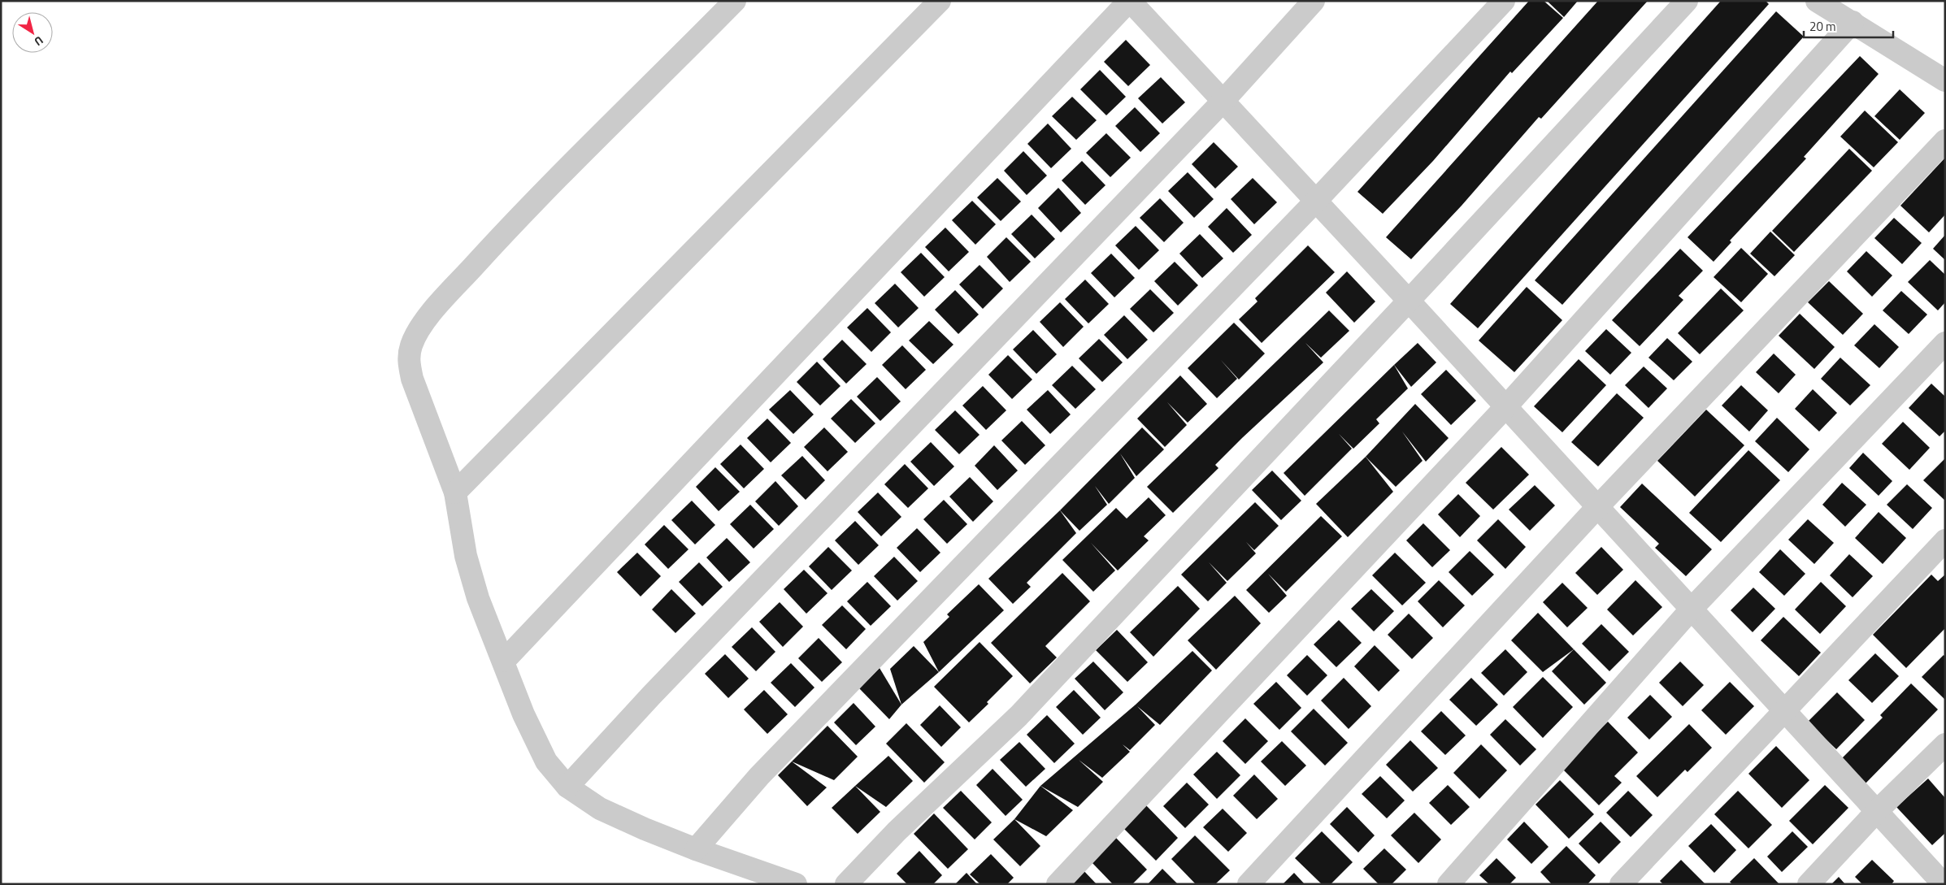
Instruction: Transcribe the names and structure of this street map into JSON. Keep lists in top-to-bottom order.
{
  "scale_bar": "20 m",
  "north": "bottom right"
}
